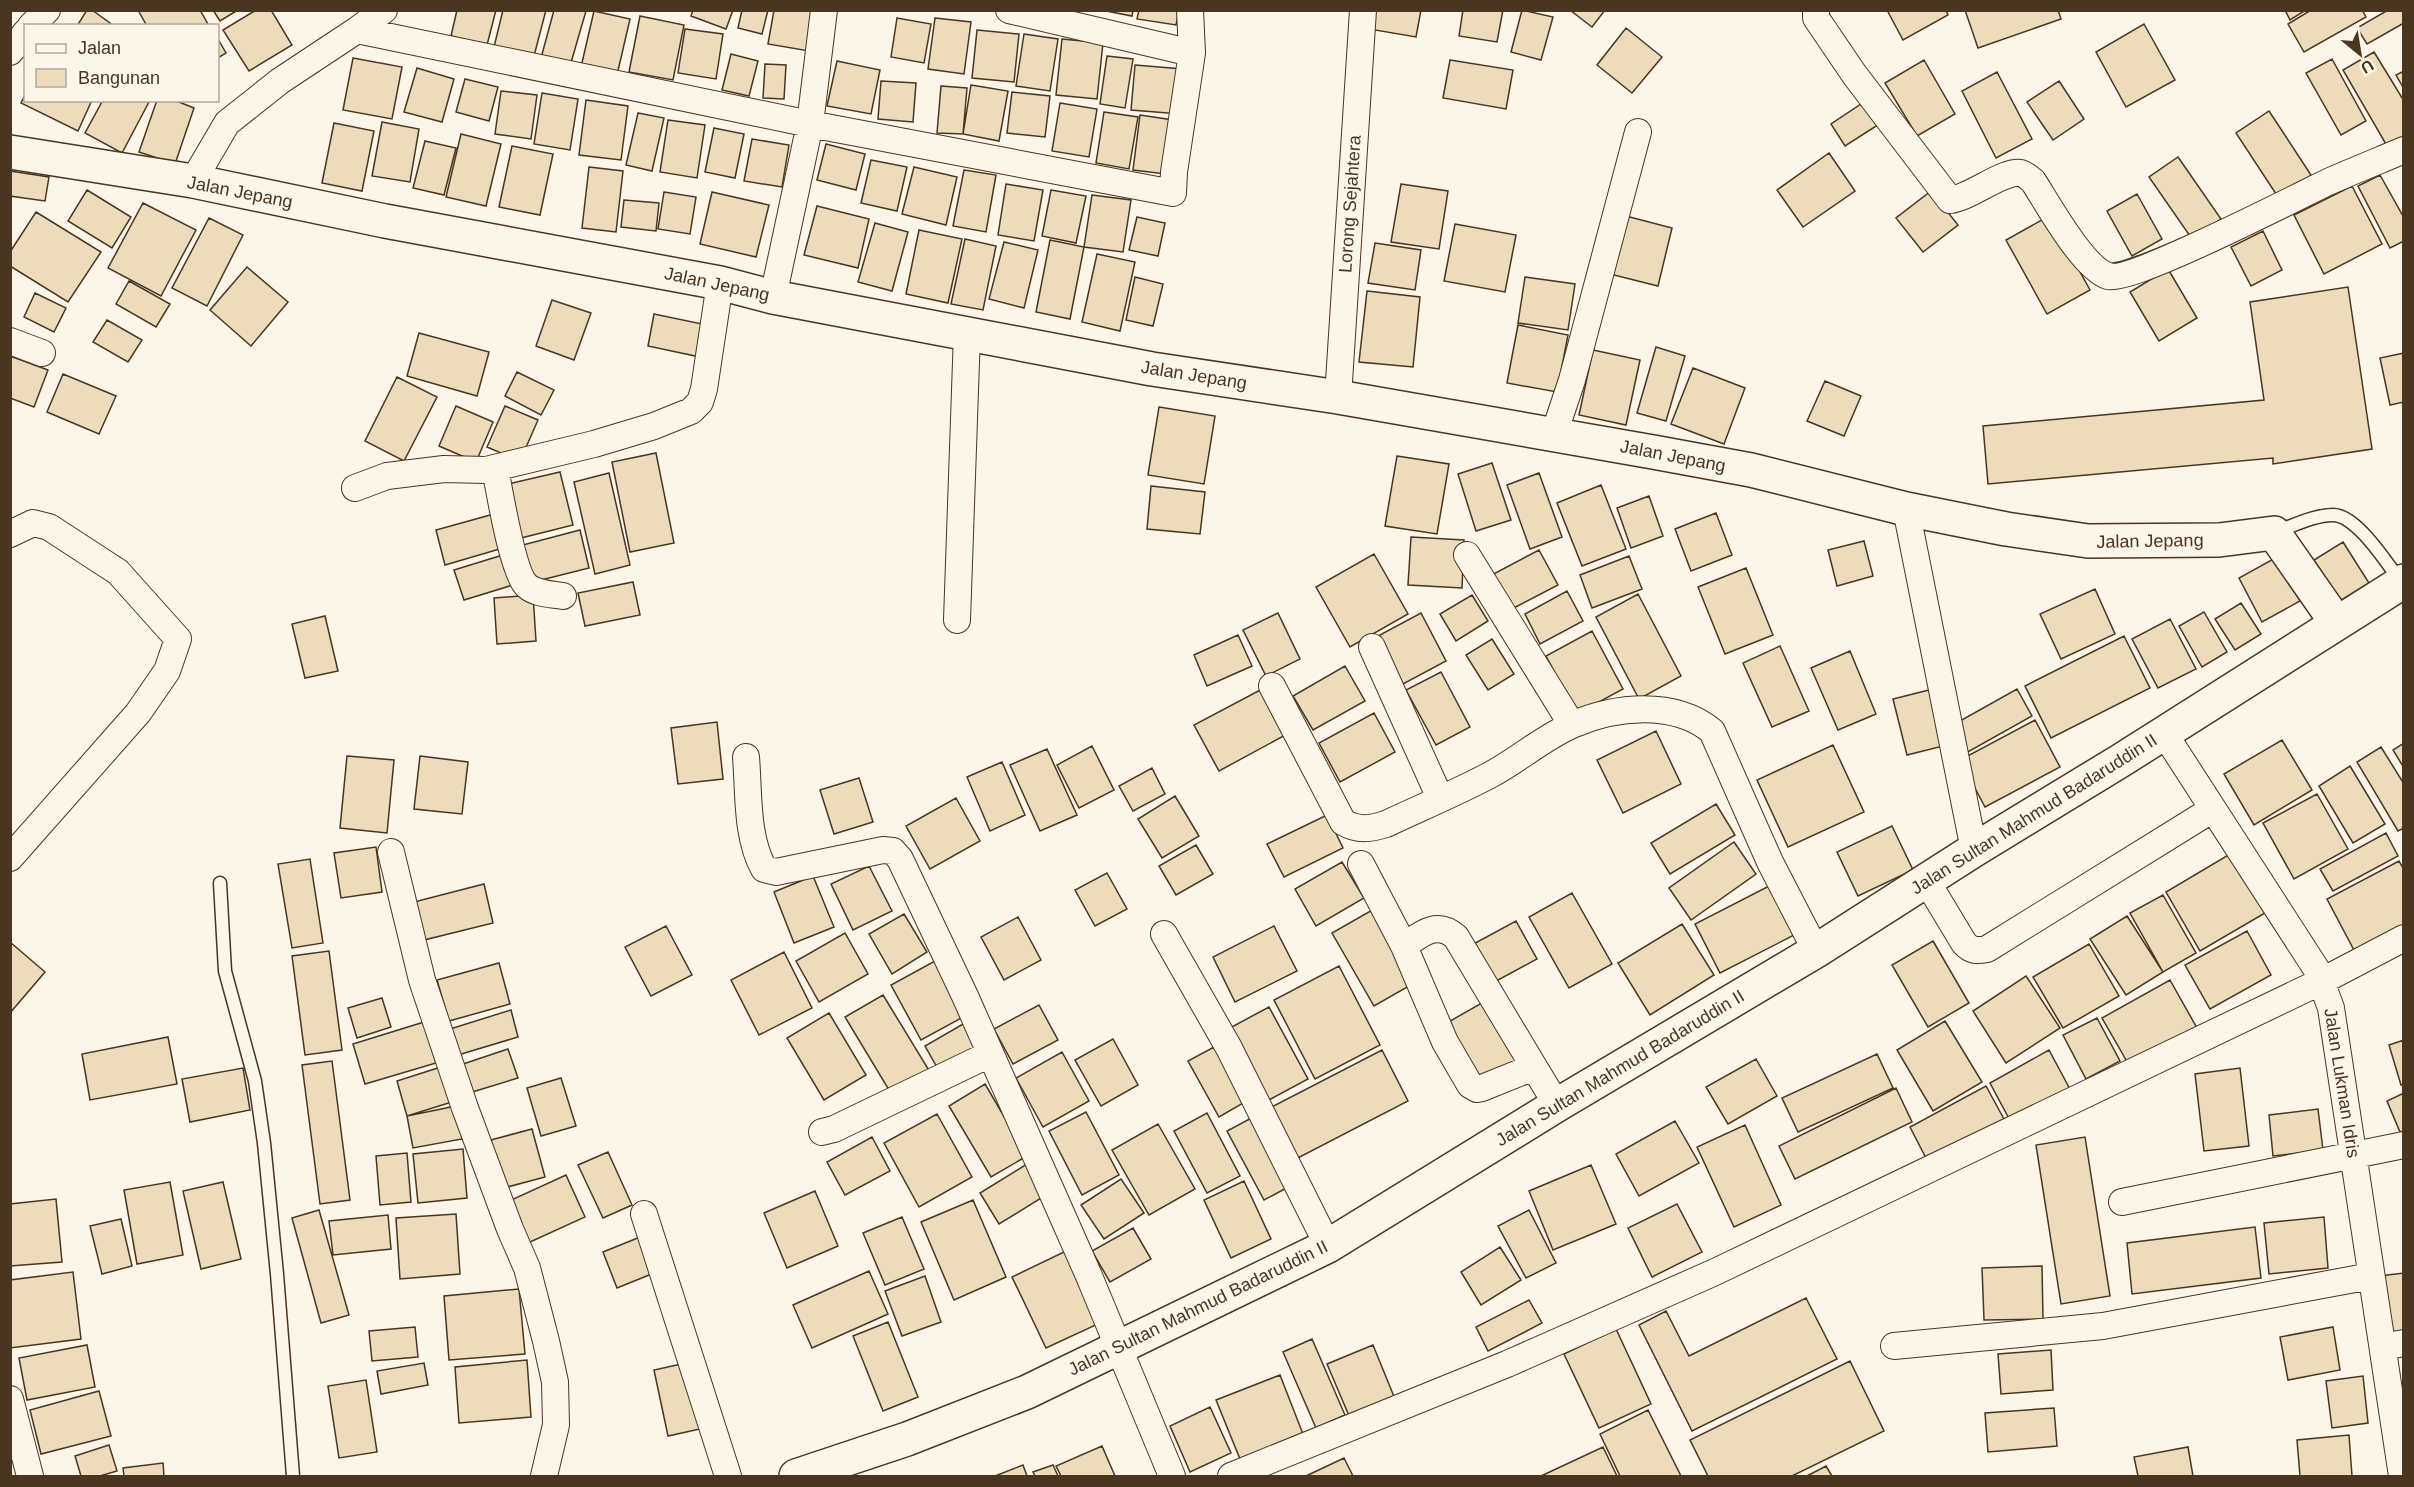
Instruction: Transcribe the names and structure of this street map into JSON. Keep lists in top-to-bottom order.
{
  "streets": {
    "main road": ["Jalan Jepang", "Jalan Sultan Mahmud Badaruddin II"],
    "street": ["Lorong Sejahtera", "Jalan Lukman Idris"]
  },
  "crossings": [
    ["Jalan Jepang", "Lorong Sejahtera"],
    ["Jalan Sultan Mahmud Badaruddin II", "Jalan Lukman Idris"]
  ],
  "legend": ["Jalan", "Bangunan"],
  "north": "bottom right"
}
